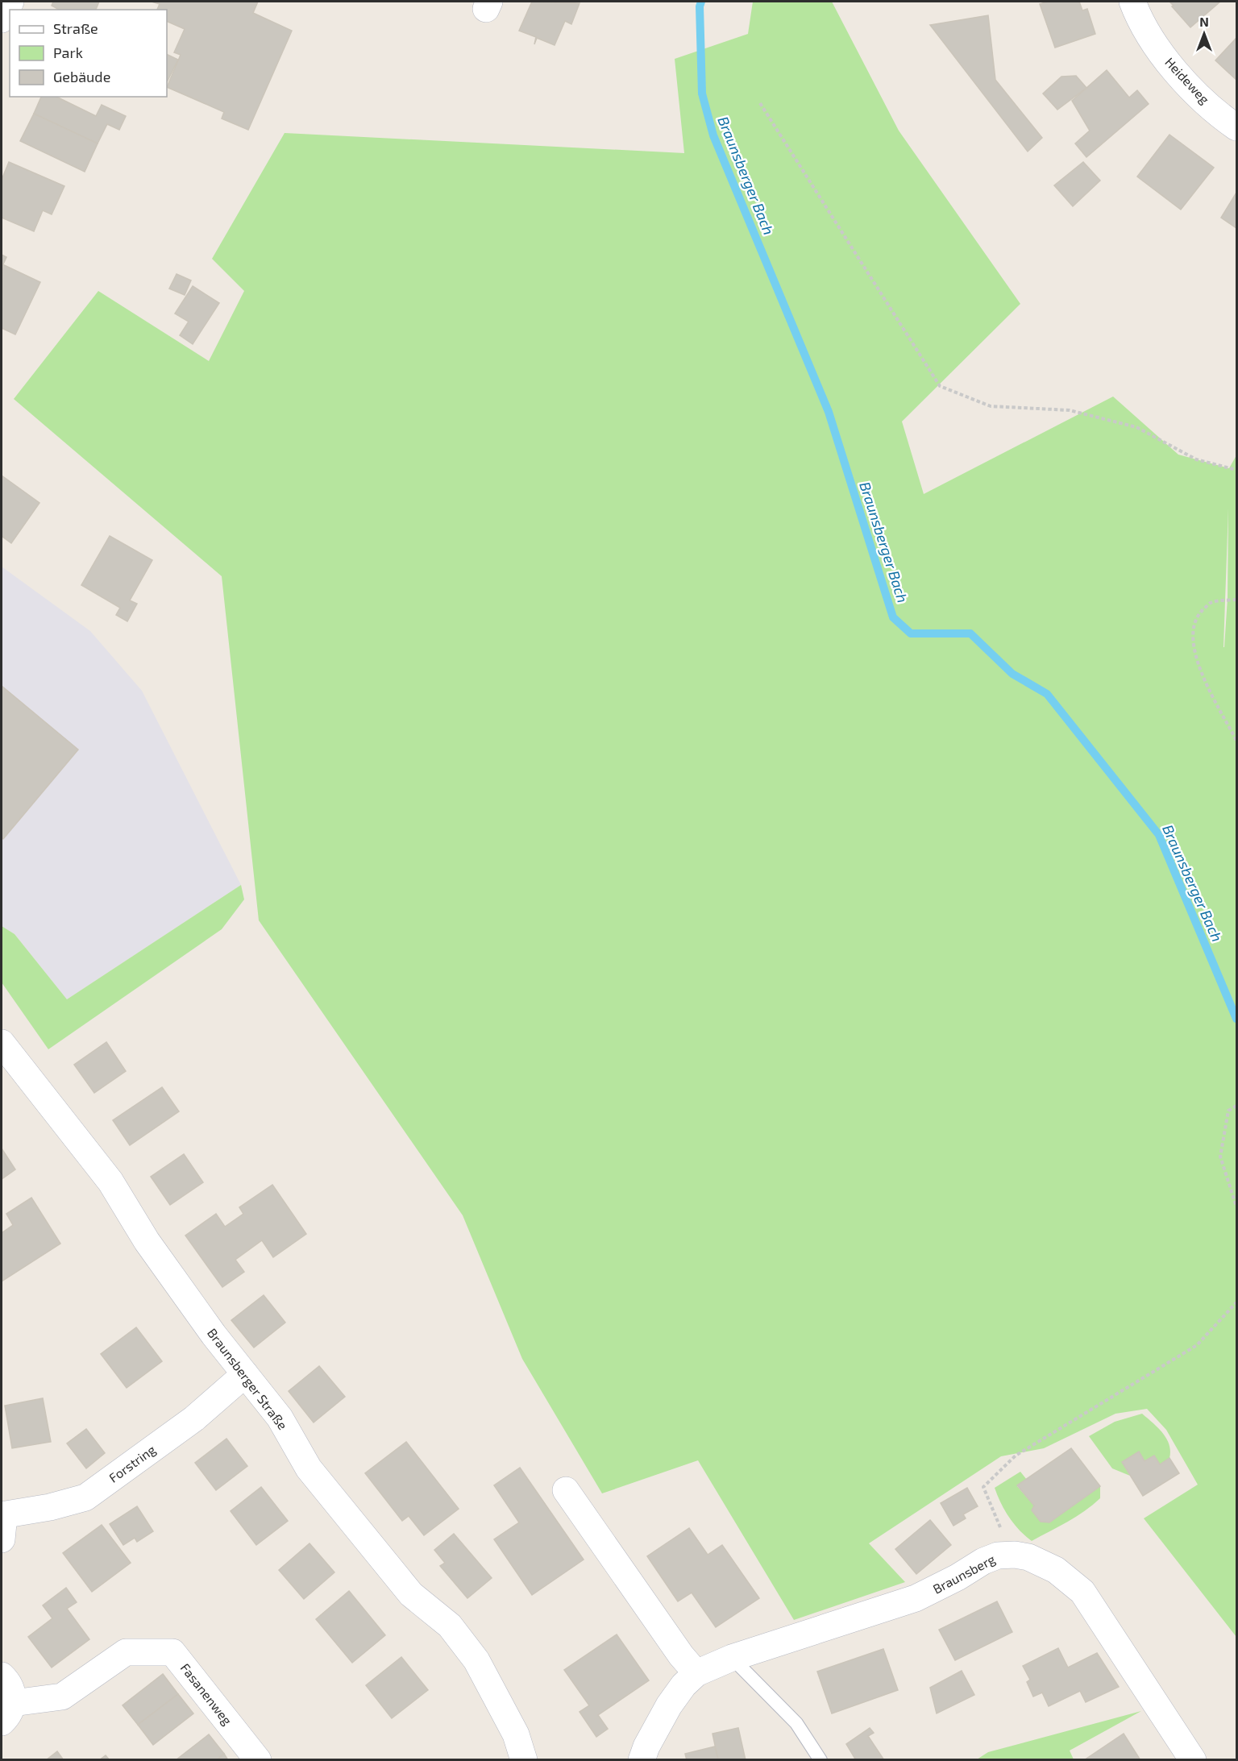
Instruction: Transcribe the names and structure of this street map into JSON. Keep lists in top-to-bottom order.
{
  "streets": {
    "street": [
      "Heideweg",
      "Braunsberger Straße",
      "Forstring",
      "Braunsberg",
      "Fasanenweg"
    ]
  },
  "crossings": [
    ["Braunsberger Straße", "Forstring"]
  ],
  "water": ["Braunsberger Bach"],
  "legend": ["Straße", "Park", "Gebäude"],
  "north": "top"
}
